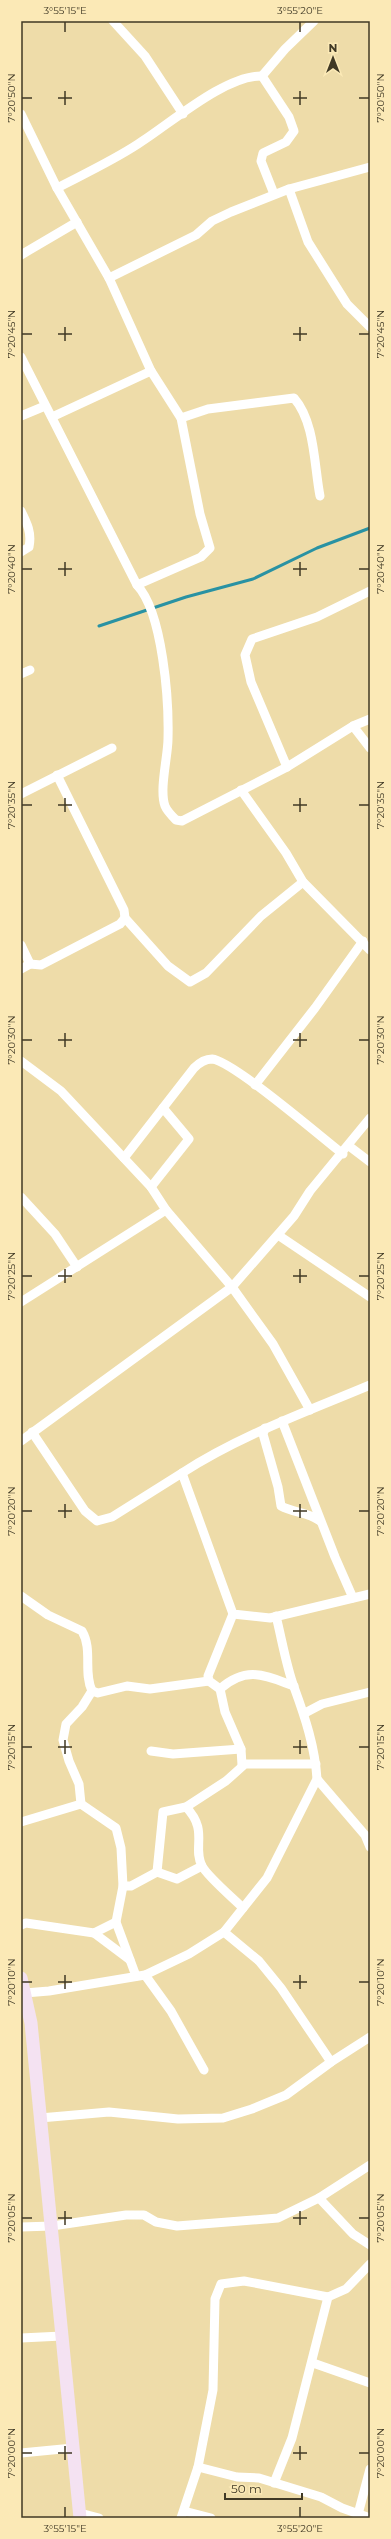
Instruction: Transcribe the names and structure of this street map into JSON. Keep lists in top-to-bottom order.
{
  "scale_bar": "50 m",
  "north": "top",
  "coordinates": [
    "3°55'15\"E",
    "3°55'20\"E",
    "7°20'50\"N",
    "7°20'45\"N",
    "7°20'40\"N",
    "7°20'35\"N",
    "7°20'30\"N",
    "7°20'25\"N",
    "7°20'20\"N",
    "7°20'15\"N",
    "7°20'10\"N",
    "7°20'05\"N",
    "7°20'00\"N"
  ]
}
